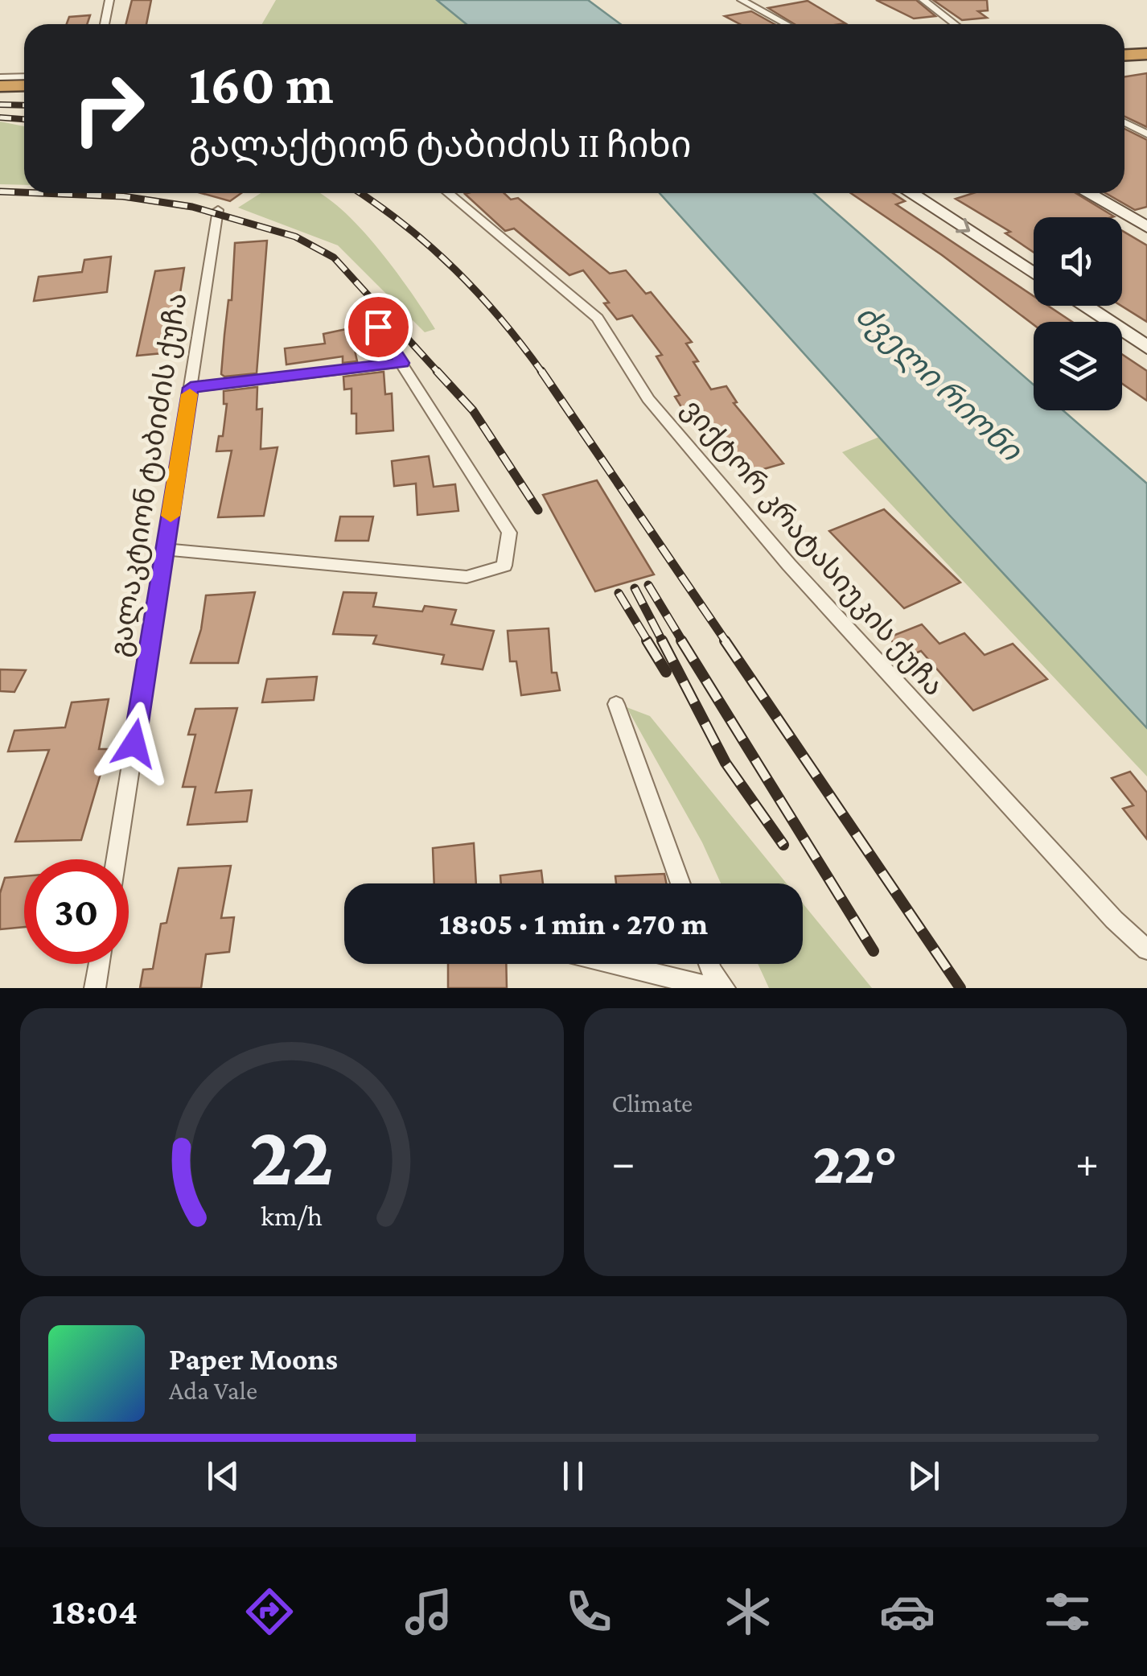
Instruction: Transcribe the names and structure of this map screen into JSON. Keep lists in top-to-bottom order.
{
  "streets": {
    "street": ["გალაკტიონ ტაბიძის ქუჩა", "ვიქტორ კრატასიუკის ქუჩა"]
  },
  "water": ["ძველი რიონი"],
  "page": {
    "turn": ["160 m", "გალაქტიონ ტაბიძის II ჩიხი"],
    "limit": "30",
    "trip": "18:05 · 1 min · 270 m",
    "tile": "Climate",
    "heat": ["−", "22°", "+"],
    "song": ["Paper Moons", "Ada Vale"],
    "tabs": "18:04",
    "gauge": ["22", "km/h"]
  }
}
